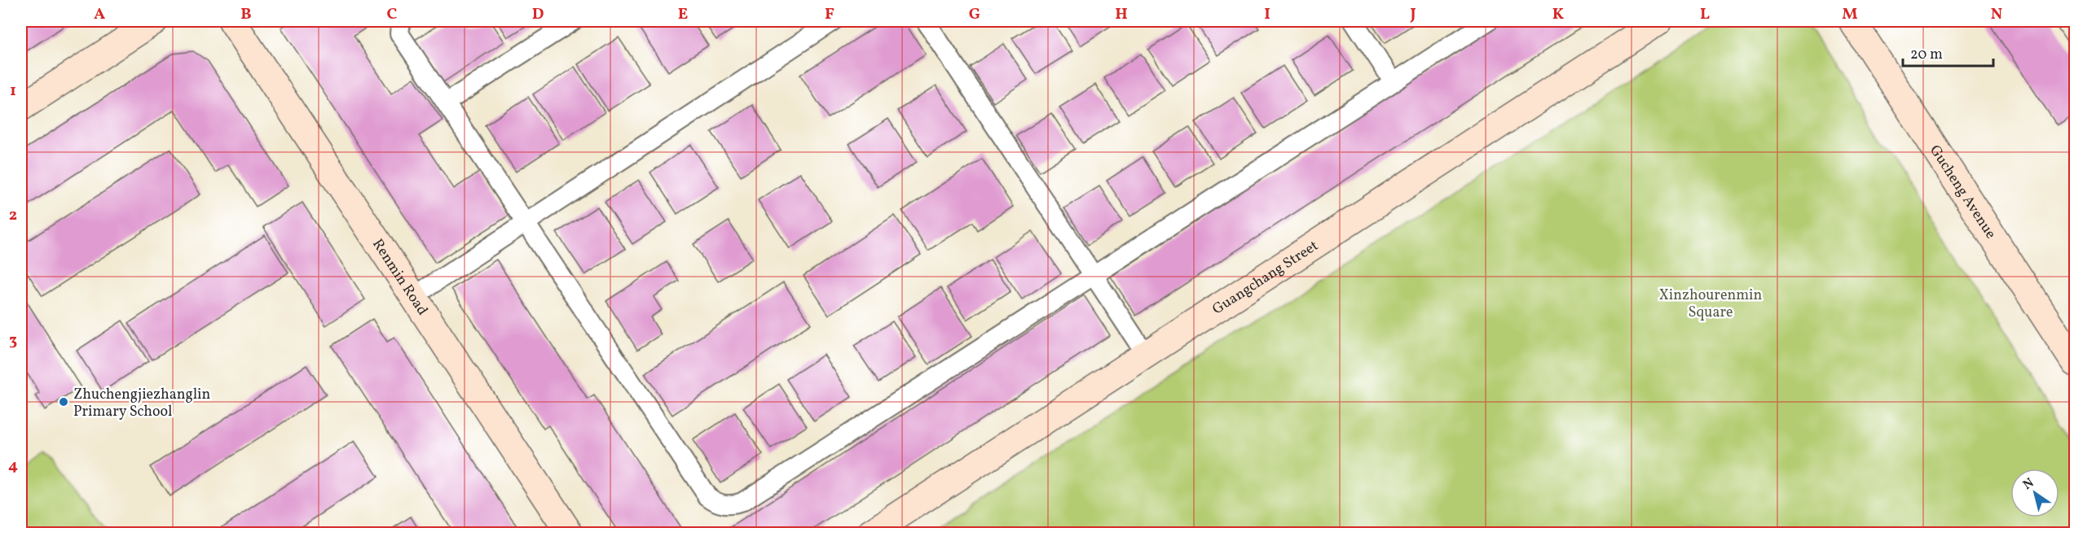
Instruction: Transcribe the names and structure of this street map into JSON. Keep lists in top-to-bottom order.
{
  "streets": {
    "street": ["Gucheng Avenue", "Renmin Road", "Guangchang Street"]
  },
  "parks": ["Xinzhourenmin Square"],
  "places": ["Zhuchengjiezhanglin Primary School"],
  "scale_bar": "20 m",
  "north": "top left",
  "grid": {
    "columns": [
      "A",
      "B",
      "C",
      "D",
      "E",
      "F",
      "G",
      "H",
      "I",
      "J",
      "K",
      "L",
      "M",
      "N"
    ],
    "rows": [
      "1",
      "2",
      "3",
      "4"
    ]
  }
}
